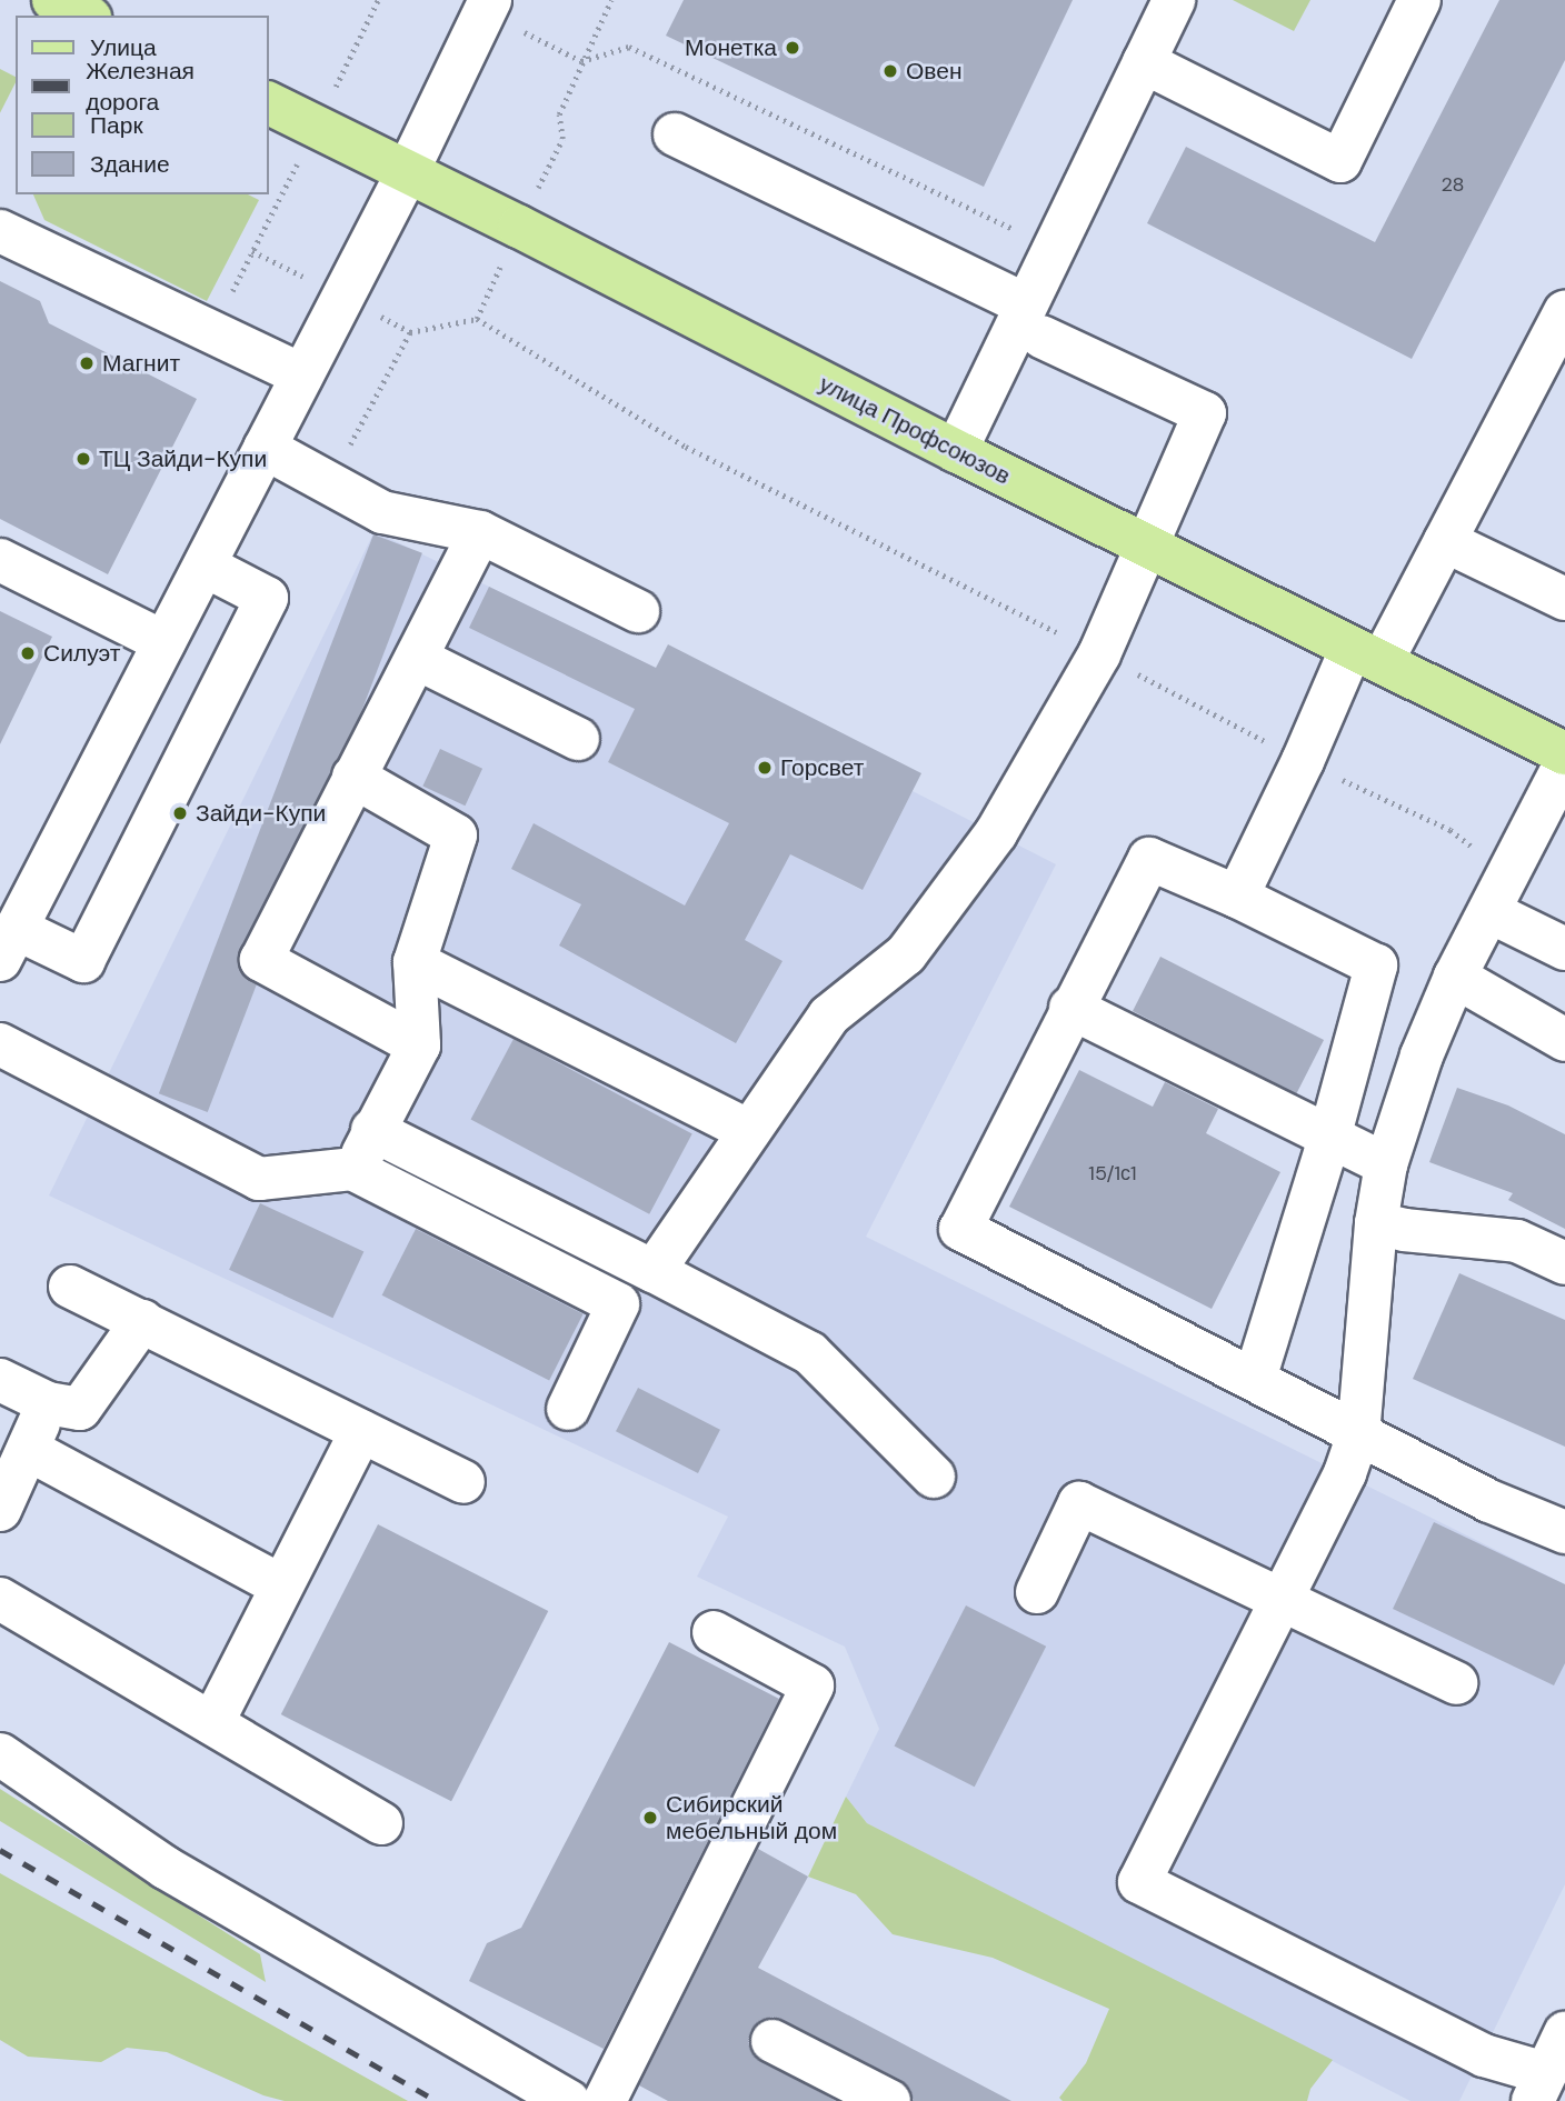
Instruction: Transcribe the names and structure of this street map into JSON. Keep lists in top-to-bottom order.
{
  "streets": {
    "main road": ["улица Профсоюзов"]
  },
  "places": [
    "Монетка",
    "Овен",
    "Магнит",
    "ТЦ Зайди-Купи",
    "Силуэт",
    "Горсвет",
    "Зайди-Купи",
    "Сибирский мебельный дом"
  ],
  "house_numbers": ["28", "15/1с1"],
  "legend": [
    "Улица",
    "Железная дорога",
    "Парк",
    "Здание"
  ]
}
